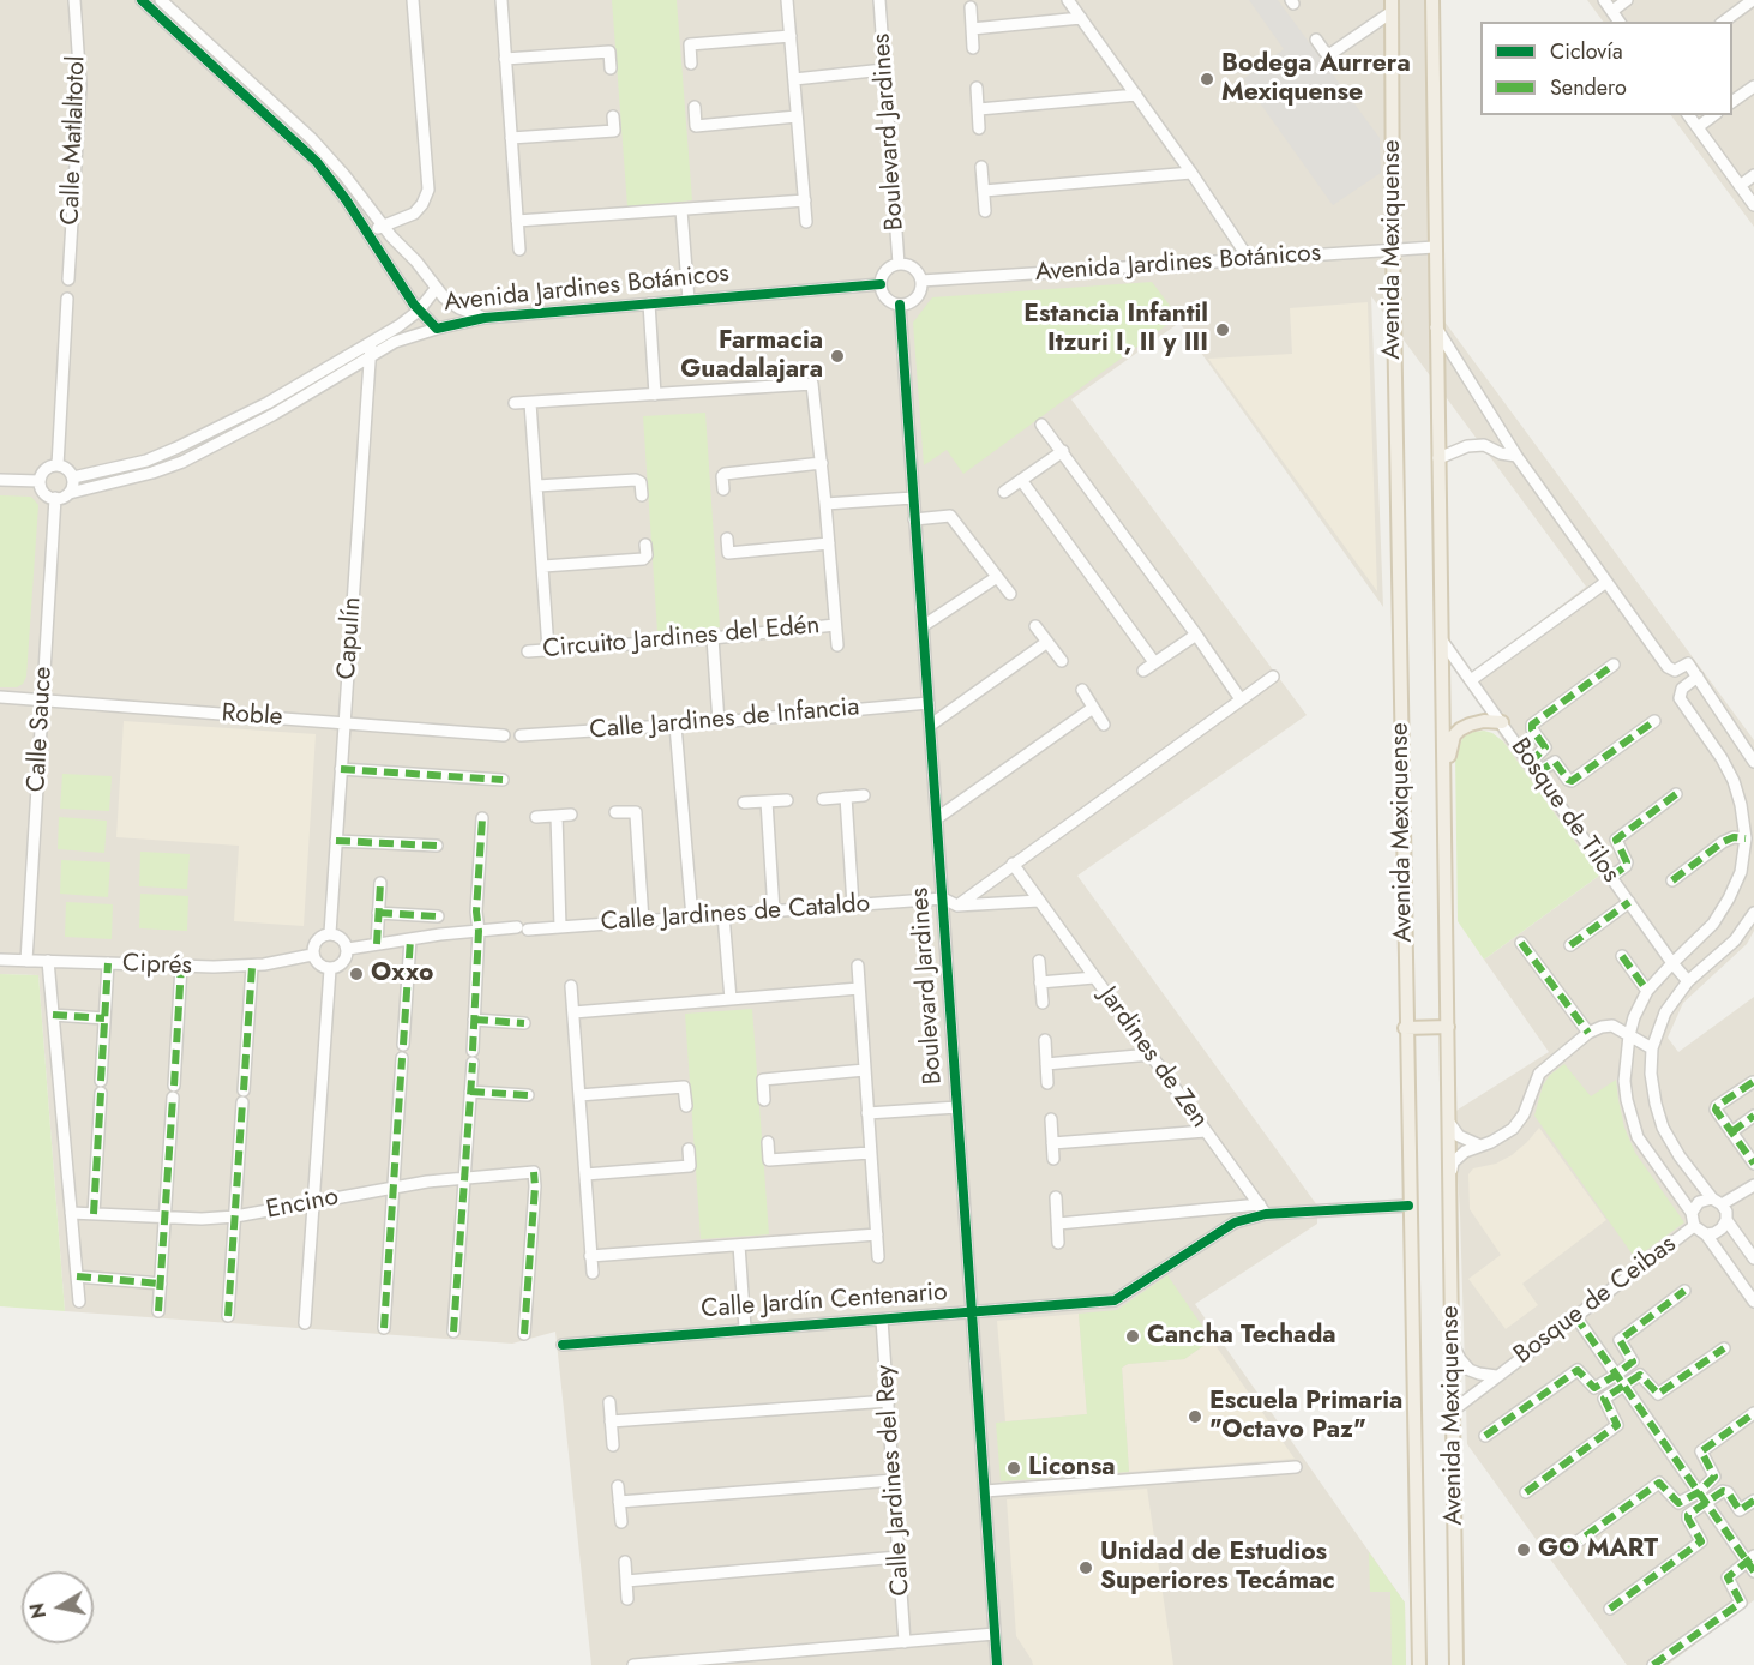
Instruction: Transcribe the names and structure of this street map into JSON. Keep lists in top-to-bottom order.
{
  "streets": {
    "main road": ["Avenida Mexiquense"],
    "street": [
      "Boulevard Jardines",
      "Calle Matlaltotol",
      "Avenida Jardines Botánicos",
      "Capulín",
      "Circuito Jardines del Edén",
      "Roble",
      "Calle Jardines de Infancia",
      "Calle Sauce",
      "Bosque de Tilos",
      "Calle Jardines de Cataldo",
      "Ciprés",
      "Jardines de Zen",
      "Encino",
      "Bosque de Ceibas",
      "Calle Jardín Centenario",
      "Calle Jardines del Rey"
    ]
  },
  "crossings": [
    ["Boulevard Jardines", "Avenida Jardines Botánicos"],
    ["Boulevard Jardines", "Calle Jardines de Infancia"],
    ["Boulevard Jardines", "Calle Jardines de Cataldo"],
    ["Boulevard Jardines", "Calle Jardín Centenario"],
    ["Avenida Mexiquense", "Avenida Jardines Botánicos"],
    ["Avenida Mexiquense", "Bosque de Tilos"],
    ["Avenida Mexiquense", "Bosque de Ceibas"],
    ["Avenida Mexiquense", "Calle Jardín Centenario"],
    ["Capulín", "Roble"],
    ["Capulín", "Ciprés"],
    ["Roble", "Calle Sauce"],
    ["Calle Sauce", "Ciprés"],
    ["Jardines de Zen", "Calle Jardín Centenario"],
    ["Calle Jardín Centenario", "Calle Jardines del Rey"]
  ],
  "places": [
    "Bodega Aurrera Mexiquense",
    "Estancia Infantil Itzuri I, II y III",
    "Farmacia Guadalajara",
    "Oxxo",
    "Cancha Techada",
    "Escuela Primaria \"Octavo Paz\"",
    "Liconsa",
    "GO MART",
    "Unidad de Estudios Superiores Tecámac"
  ],
  "legend": ["Ciclovía", "Sendero"],
  "north": "left"
}
